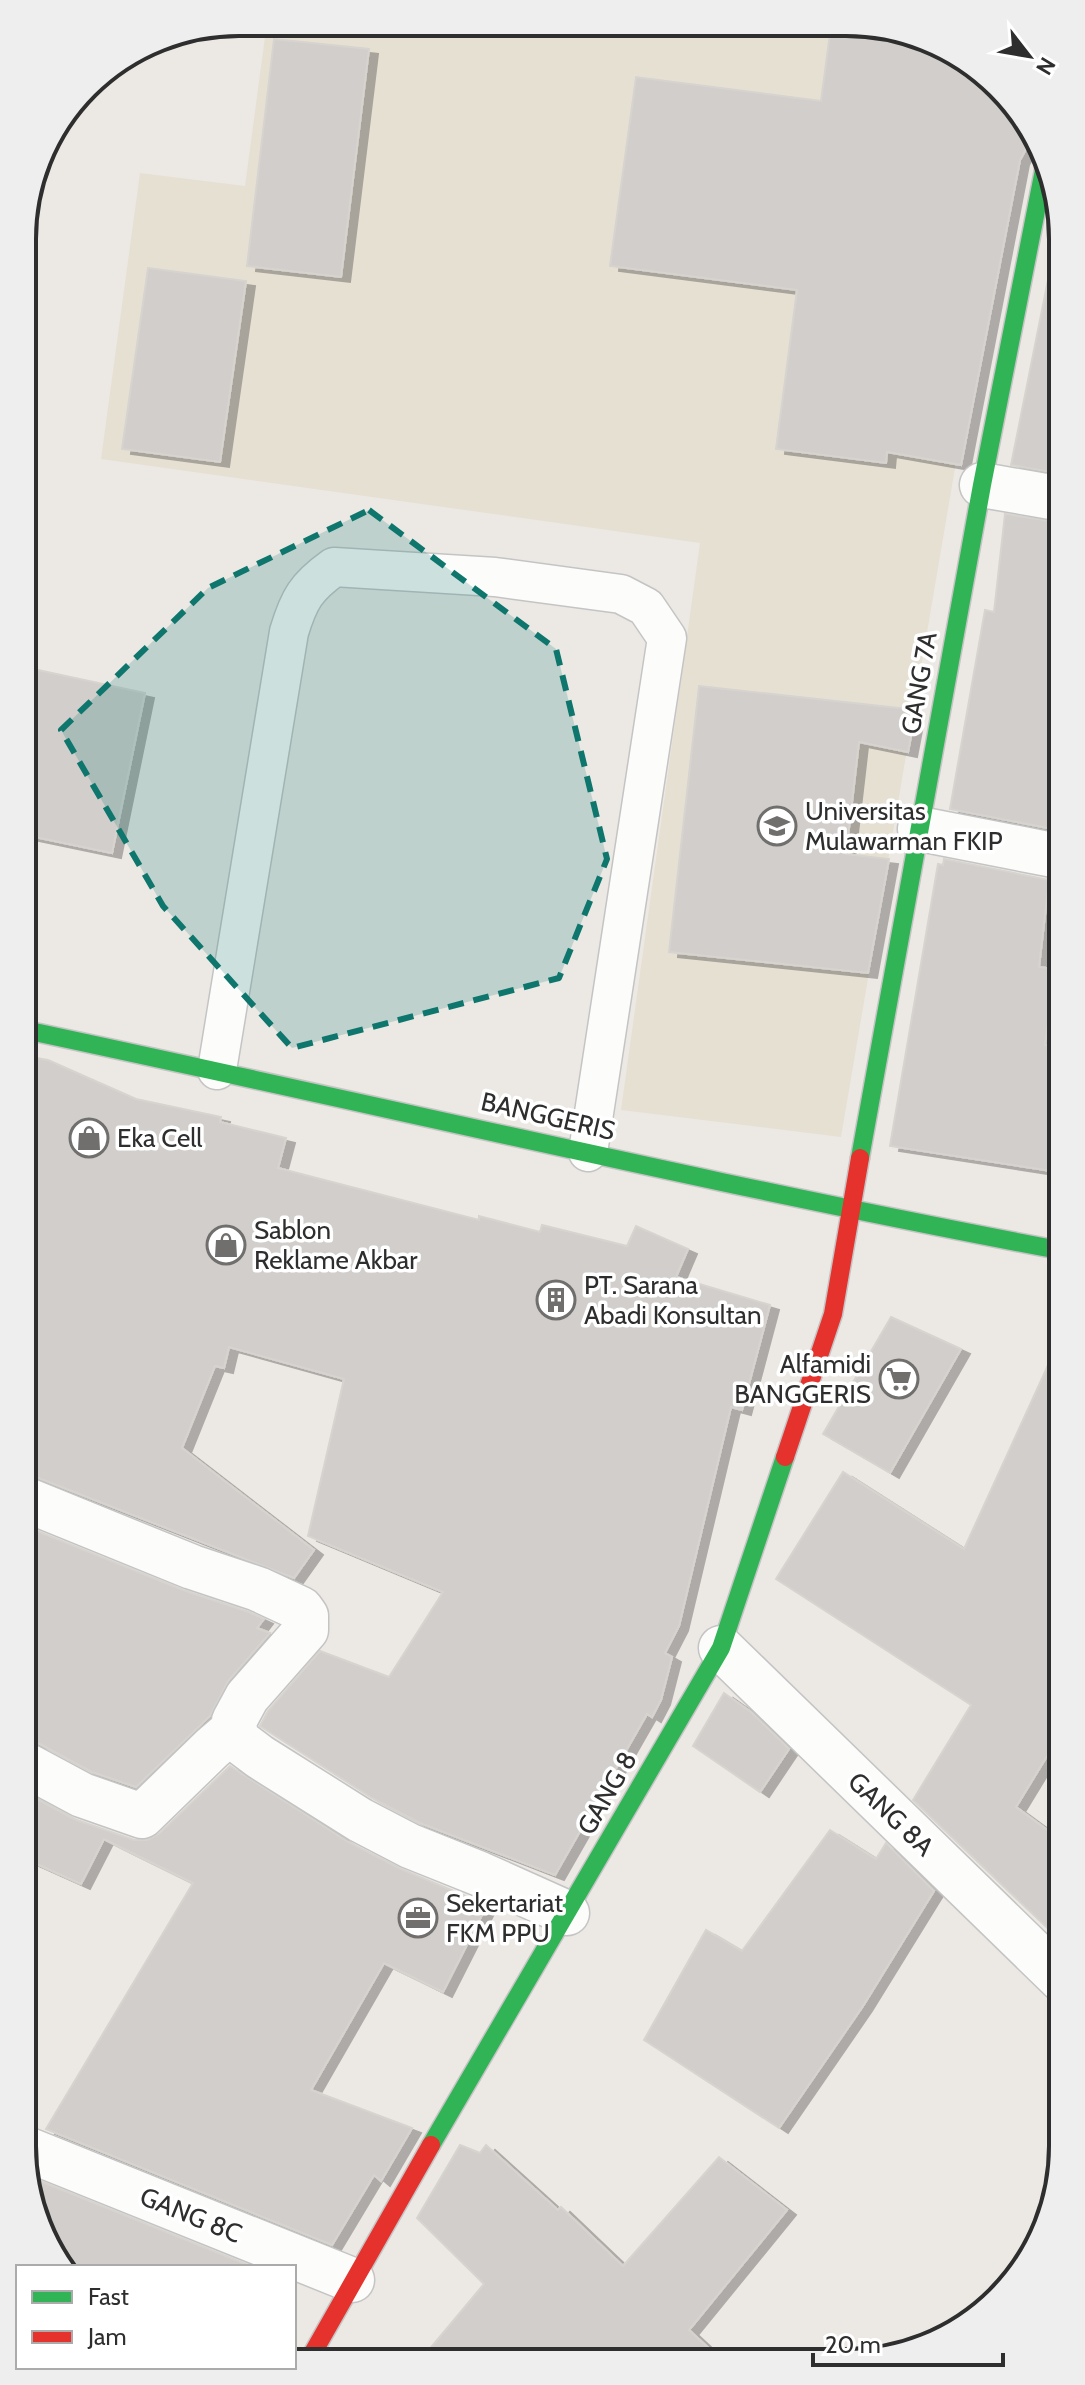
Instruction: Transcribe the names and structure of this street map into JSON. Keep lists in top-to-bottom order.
{
  "streets": {
    "street": [
      "GANG 7A",
      "BANGGERIS",
      "GANG 8",
      "GANG 8A",
      "GANG 8C"
    ]
  },
  "crossings": [
    ["GANG 7A", "BANGGERIS"],
    ["GANG 7A", "GANG 8"],
    ["BANGGERIS", "GANG 8"],
    ["GANG 8", "GANG 8A"],
    ["GANG 8", "GANG 8C"]
  ],
  "places": {
    "school or university": ["Universitas Mulawarman FKIP"],
    "shop": ["Eka Cell", "Sablon Reklame Akbar"],
    "building": ["PT. Sarana Abadi Konsultan"],
    "supermarket": ["Alfamidi BANGGERIS"],
    "office": ["Sekertariat FKM PPU"]
  },
  "legend": ["Fast", "Jam"],
  "scale_bar": "20 m",
  "north": "bottom right"
}
